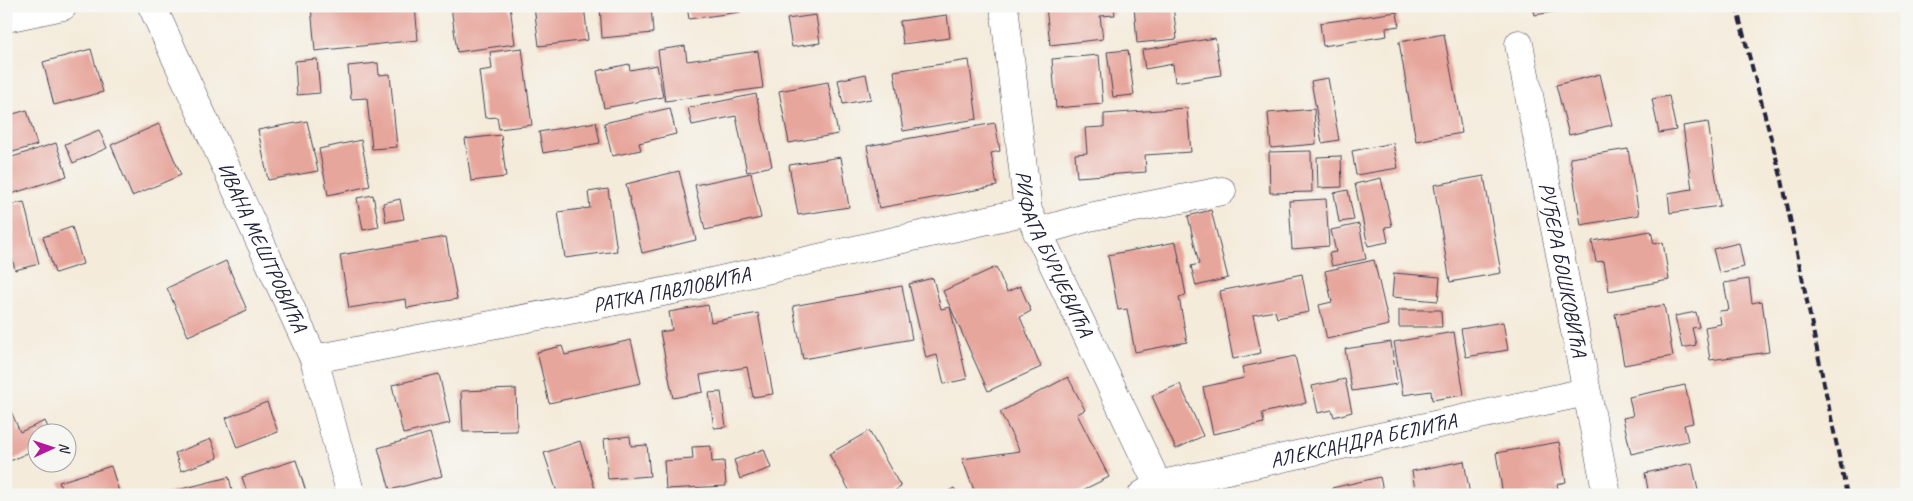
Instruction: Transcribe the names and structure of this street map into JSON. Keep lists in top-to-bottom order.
{
  "streets": {
    "street": [
      "ИВАНА МЕШТРОВИЋА",
      "РИФАТА БУРЏЕВИЋА",
      "РУЂЕРА БОШКОВИЋА",
      "РАТКА ПАВЛОВИЋА",
      "АЛЕКСАНДРА БЕЛИЋА"
    ]
  },
  "crossings": [
    ["ИВАНА МЕШТРОВИЋА", "РАТКА ПАВЛОВИЋА"],
    ["РИФАТА БУРЏЕВИЋА", "РАТКА ПАВЛОВИЋА"],
    ["РИФАТА БУРЏЕВИЋА", "АЛЕКСАНДРА БЕЛИЋА"],
    ["РУЂЕРА БОШКОВИЋА", "АЛЕКСАНДРА БЕЛИЋА"]
  ],
  "north": "right"
}
